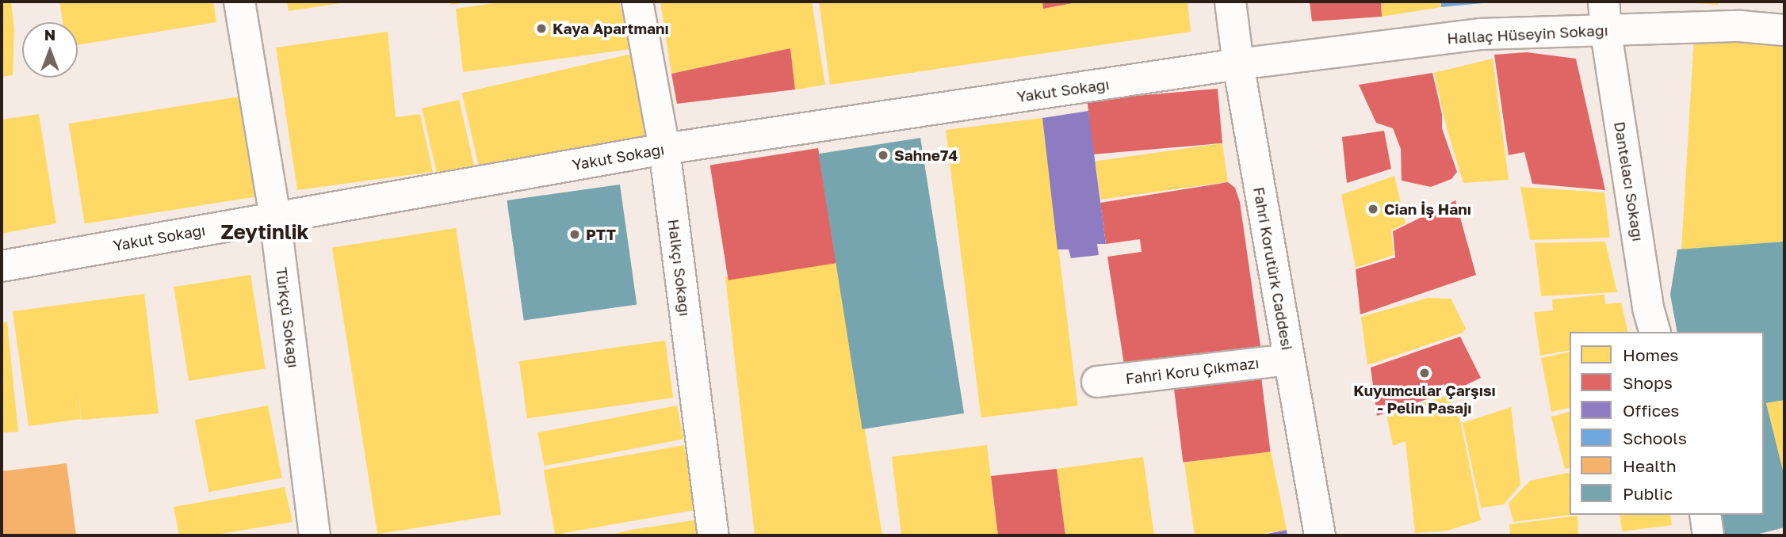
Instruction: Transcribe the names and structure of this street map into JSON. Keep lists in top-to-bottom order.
{
  "streets": {
    "street": [
      "Hallaç Hüseyin Sokağı",
      "Yakut Sokağı",
      "Dantelacı Sokağı",
      "Halkçı Sokağı",
      "Fahri Korutürk Caddesi",
      "Türkçü Sokağı",
      "Fahri Koru Çıkmazı"
    ]
  },
  "crossings": [
    ["Hallaç Hüseyin Sokağı", "Yakut Sokağı"],
    ["Hallaç Hüseyin Sokağı", "Dantelacı Sokağı"],
    ["Hallaç Hüseyin Sokağı", "Fahri Korutürk Caddesi"],
    ["Yakut Sokağı", "Halkçı Sokağı"],
    ["Yakut Sokağı", "Fahri Korutürk Caddesi"],
    ["Yakut Sokağı", "Türkçü Sokağı"],
    ["Fahri Korutürk Caddesi", "Fahri Koru Çıkmazı"]
  ],
  "districts": ["Zeytinlik"],
  "places": [
    "Kaya Apartmanı",
    "Sahne74",
    "Cian İş Hanı",
    "PTT",
    "Kuyumcular Çarşısı - Pelin Pasajı"
  ],
  "legend": [
    "Homes",
    "Shops",
    "Offices",
    "Schools",
    "Health",
    "Public"
  ],
  "north": "top"
}
